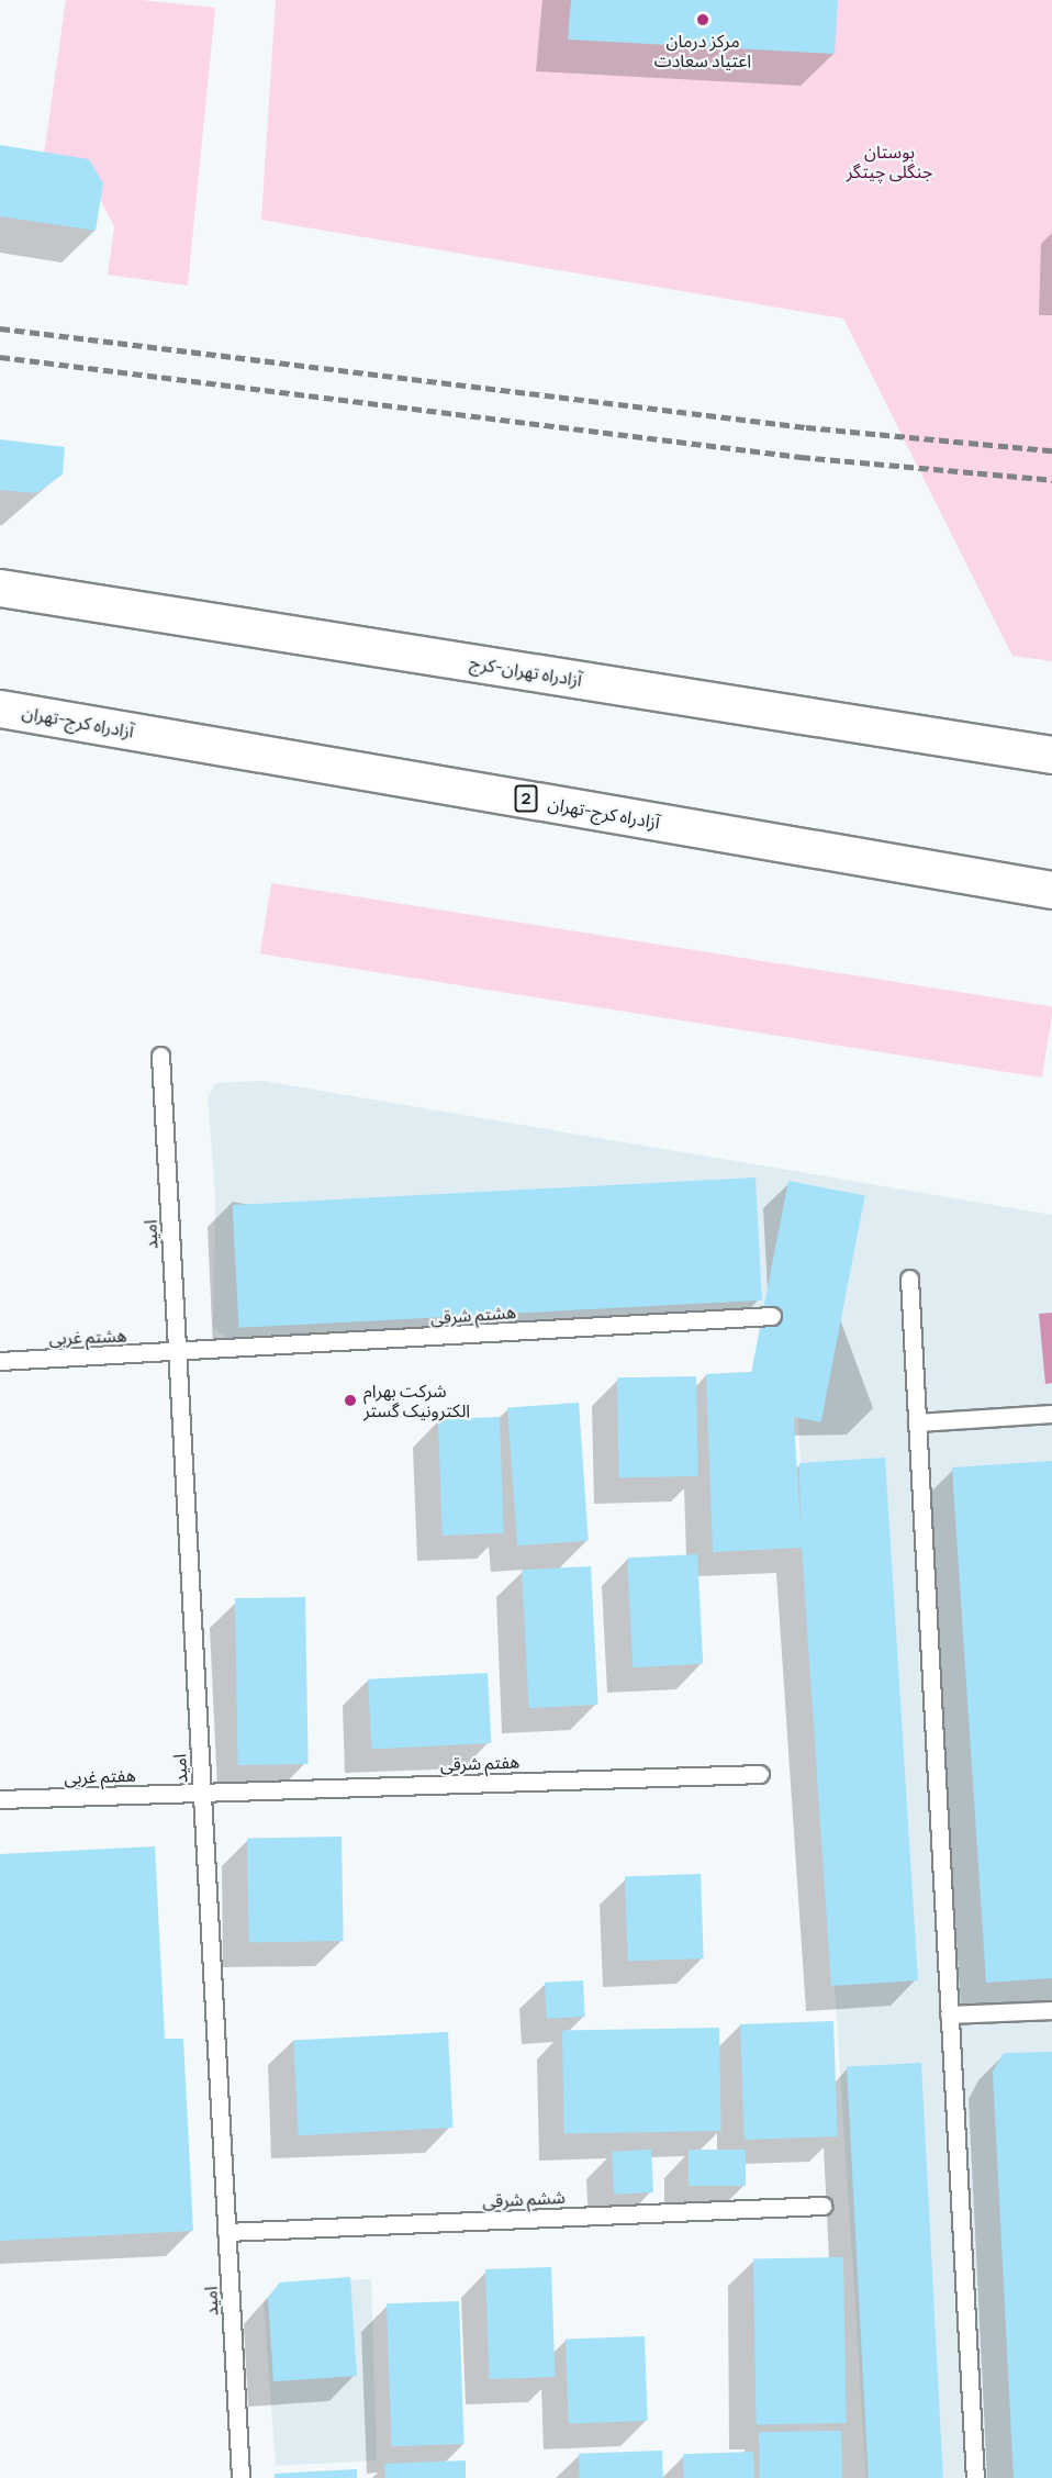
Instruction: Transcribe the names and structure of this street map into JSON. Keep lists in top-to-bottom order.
{
  "streets": {
    "highway": ["آزادراه تهران-کرج", "آزادراه کرج-تهران", "2"],
    "lane": [
      "امید",
      "هشتم شرقی",
      "هشتم غربی",
      "هفتم شرقی",
      "هفتم غربی",
      "ششم شرقی"
    ]
  },
  "crossings": [
    ["امید", "هشتم شرقی"],
    ["امید", "هشتم غربی"],
    ["امید", "هفتم شرقی"],
    ["امید", "هفتم غربی"],
    ["امید", "ششم شرقی"],
    ["هشتم شرقی", "هشتم غربی"],
    ["هفتم شرقی", "هفتم غربی"]
  ],
  "parks": ["بوستان جنگلی چیتگر"],
  "places": ["مرکز درمان اعتیاد سعادت", "شرکت بهرام الکترونیک گستر"]
}
